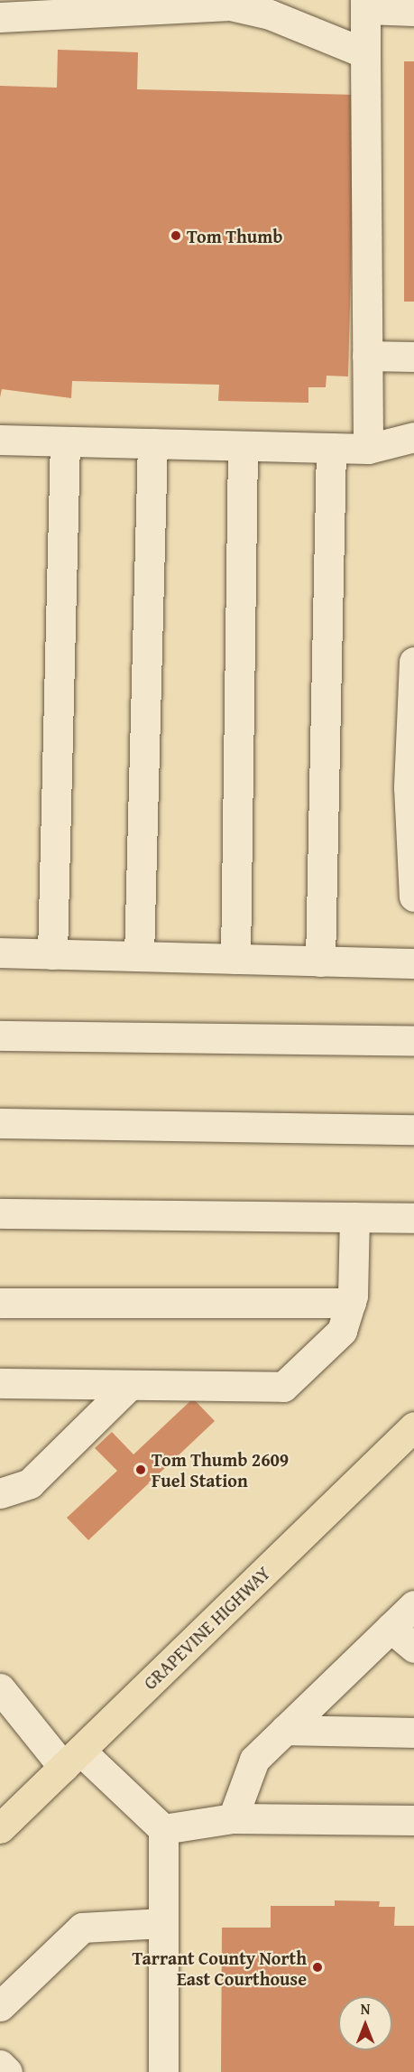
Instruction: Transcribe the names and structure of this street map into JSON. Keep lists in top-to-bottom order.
{
  "streets": {
    "main road": ["GRAPEVINE HIGHWAY"]
  },
  "places": ["Tom Thumb", "Tom Thumb 2609 Fuel Station", "Tarrant County North East Courthouse"],
  "north": "top"
}
